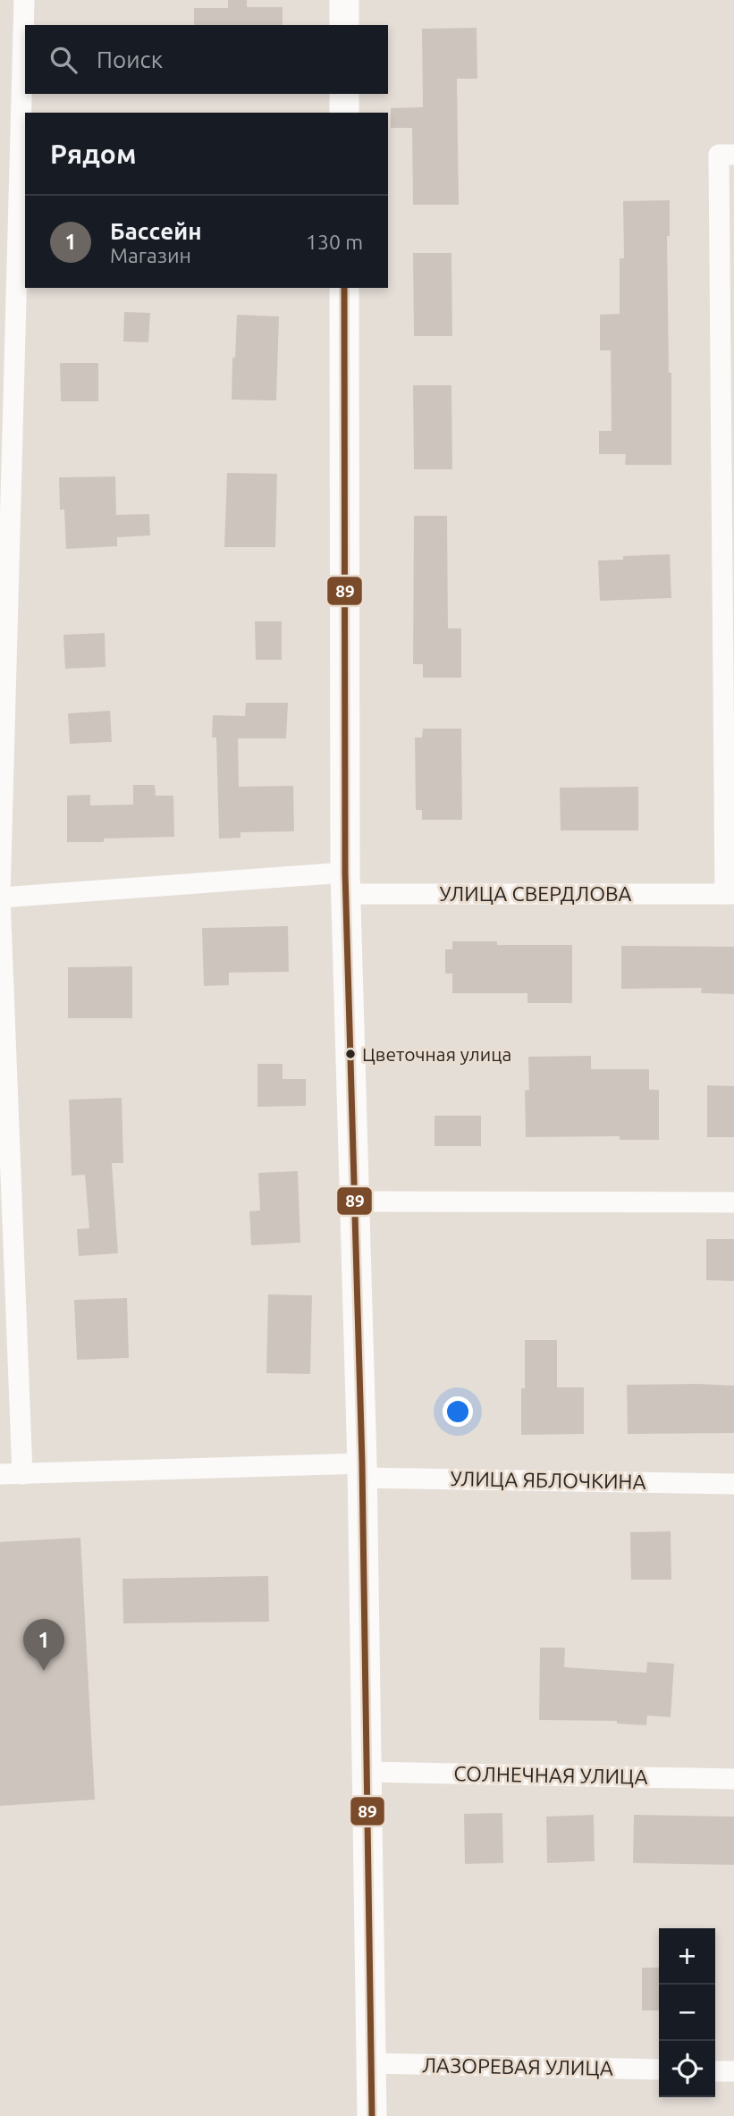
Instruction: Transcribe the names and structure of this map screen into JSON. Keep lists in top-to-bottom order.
{
  "streets": {
    "street": [
      "УЛИЦА СВЕРДЛОВА",
      "УЛИЦА ЯБЛОЧКИНА",
      "СОЛНЕЧНАЯ УЛИЦА",
      "ЛАЗОРЕВАЯ УЛИЦА"
    ]
  },
  "places": ["Цветочная улица"],
  "lines": ["transit line 89"],
  "page": {
    "search": "Поиск",
    "heading": "Рядом",
    "list": [
      {
        "mark": "1",
        "name": "Бассейн",
        "note": "Магазин",
        "value": "130 m"
      }
    ],
    "pins": "1",
    "map_buttons": ["+", "−"]
  }
}
